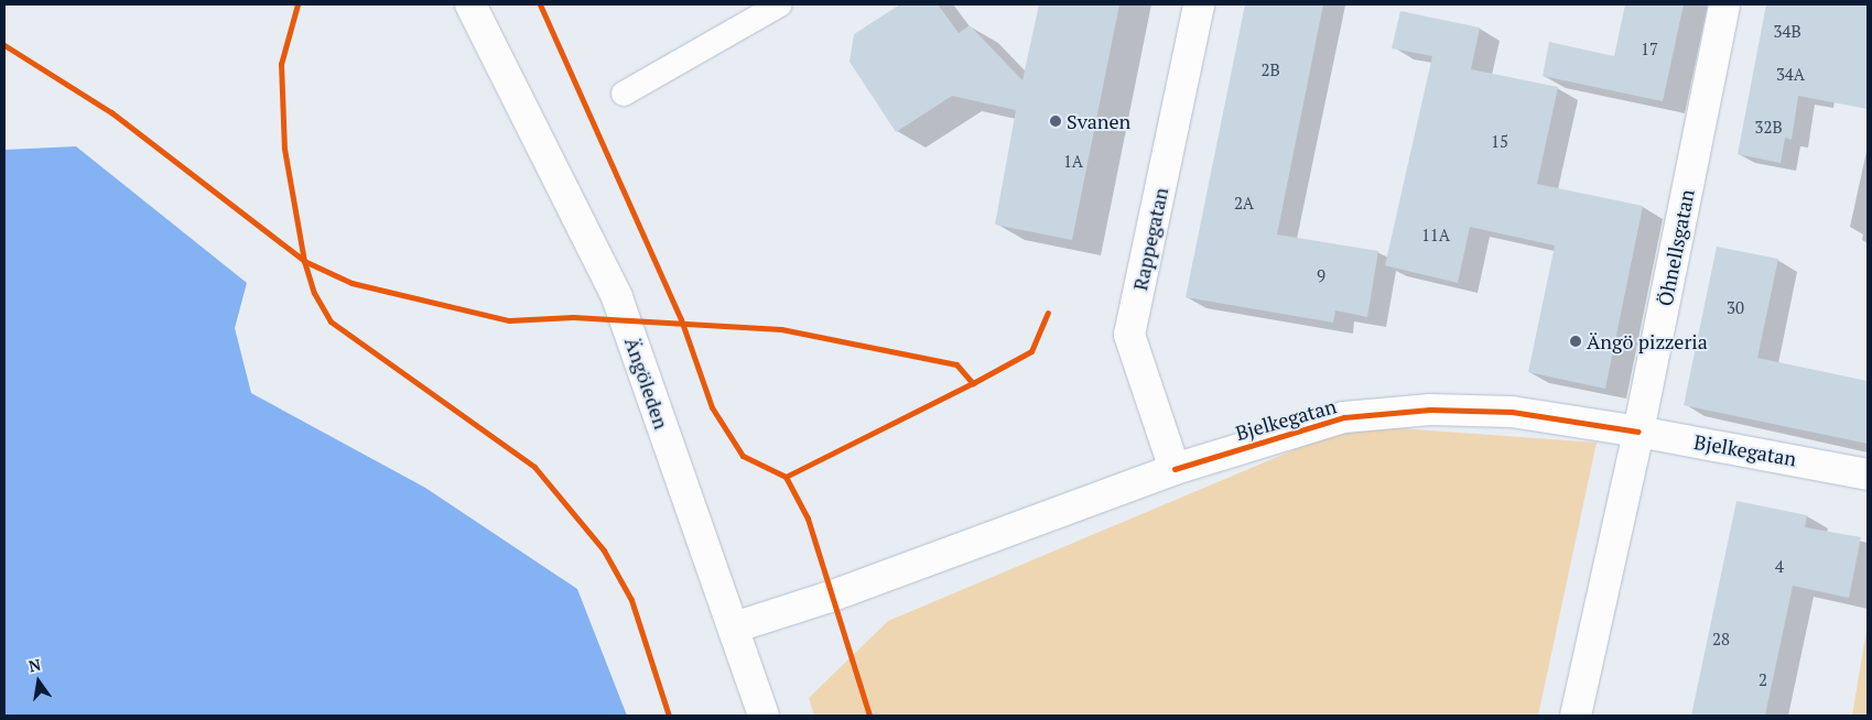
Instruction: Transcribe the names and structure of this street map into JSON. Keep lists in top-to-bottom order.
{
  "streets": {
    "street": [
      "Rappegatan",
      "Öhnellsgatan",
      "Ängöleden",
      "Bjelkegatan"
    ]
  },
  "crossings": [
    ["Rappegatan", "Bjelkegatan"],
    ["Öhnellsgatan", "Bjelkegatan"],
    ["Ängöleden", "Bjelkegatan"]
  ],
  "places": ["Svanen", "Ängö pizzeria"],
  "house_numbers": [
    "34B",
    "17",
    "2B",
    "34A",
    "32B",
    "15",
    "1A",
    "2A",
    "11A",
    "9",
    "30",
    "4",
    "28",
    "2"
  ],
  "north": "top"
}
